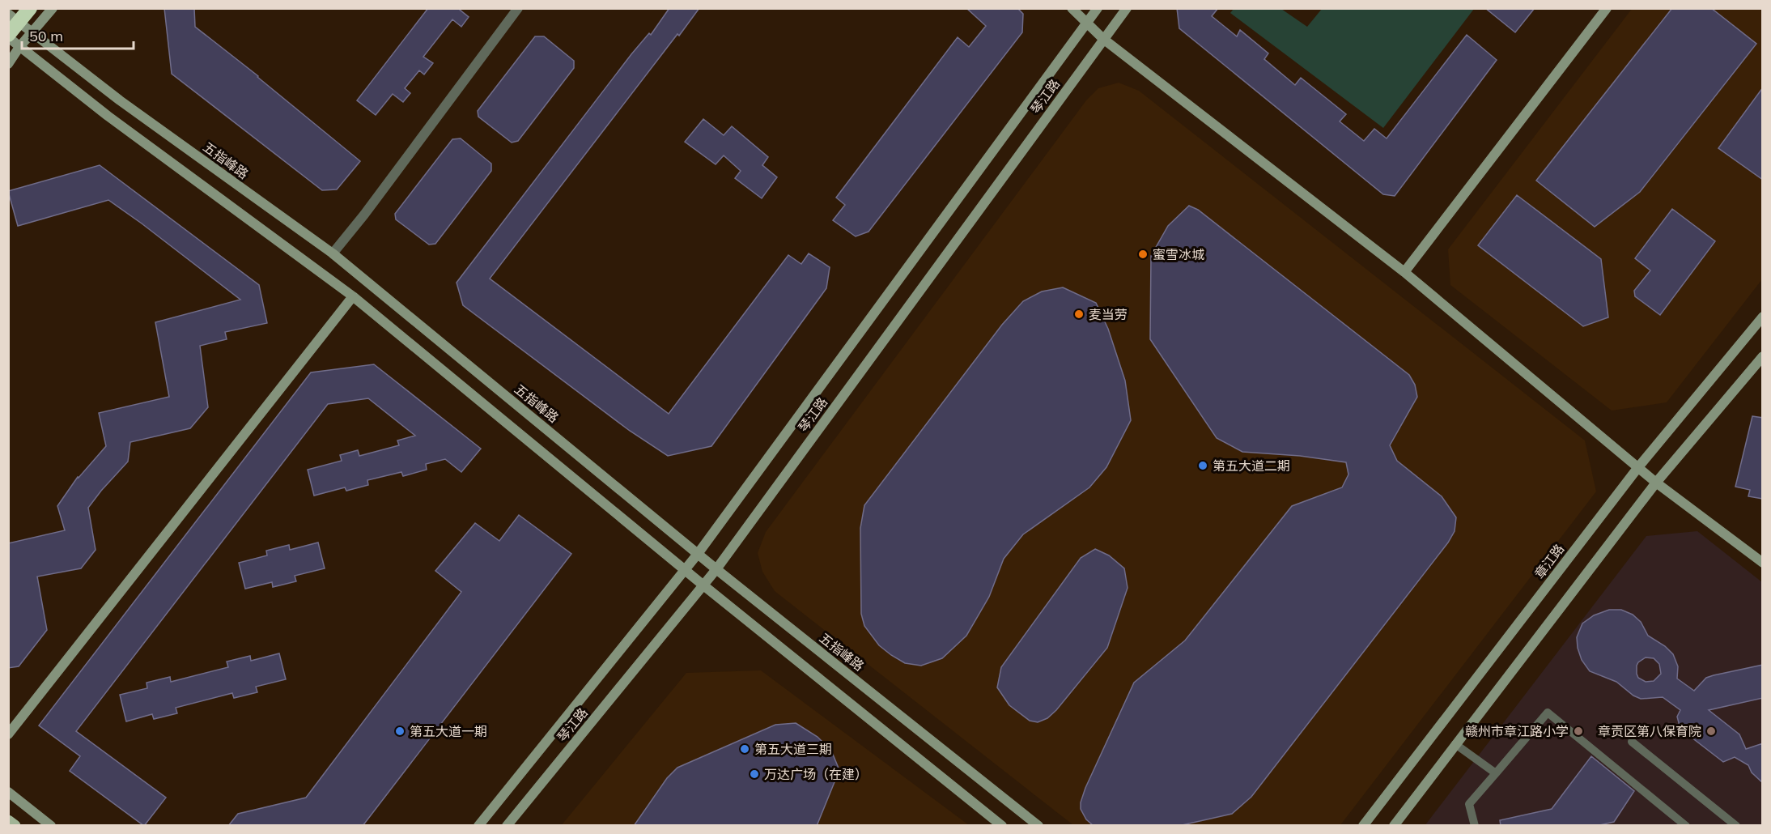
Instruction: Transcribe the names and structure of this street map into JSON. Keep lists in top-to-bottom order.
{
  "streets": {
    "main road": ["琴江路", "五指峰路", "章江路"]
  },
  "crossings": [
    ["琴江路", "五指峰路"]
  ],
  "places": [
    "蜜雪冰城",
    "麦当劳",
    "第五大道二期",
    "第五大道一期",
    "赣州市章江路小学",
    "章贡区第八保育院",
    "第五大道三期",
    "万达广场（在建）"
  ],
  "scale_bar": "50 m"
}
